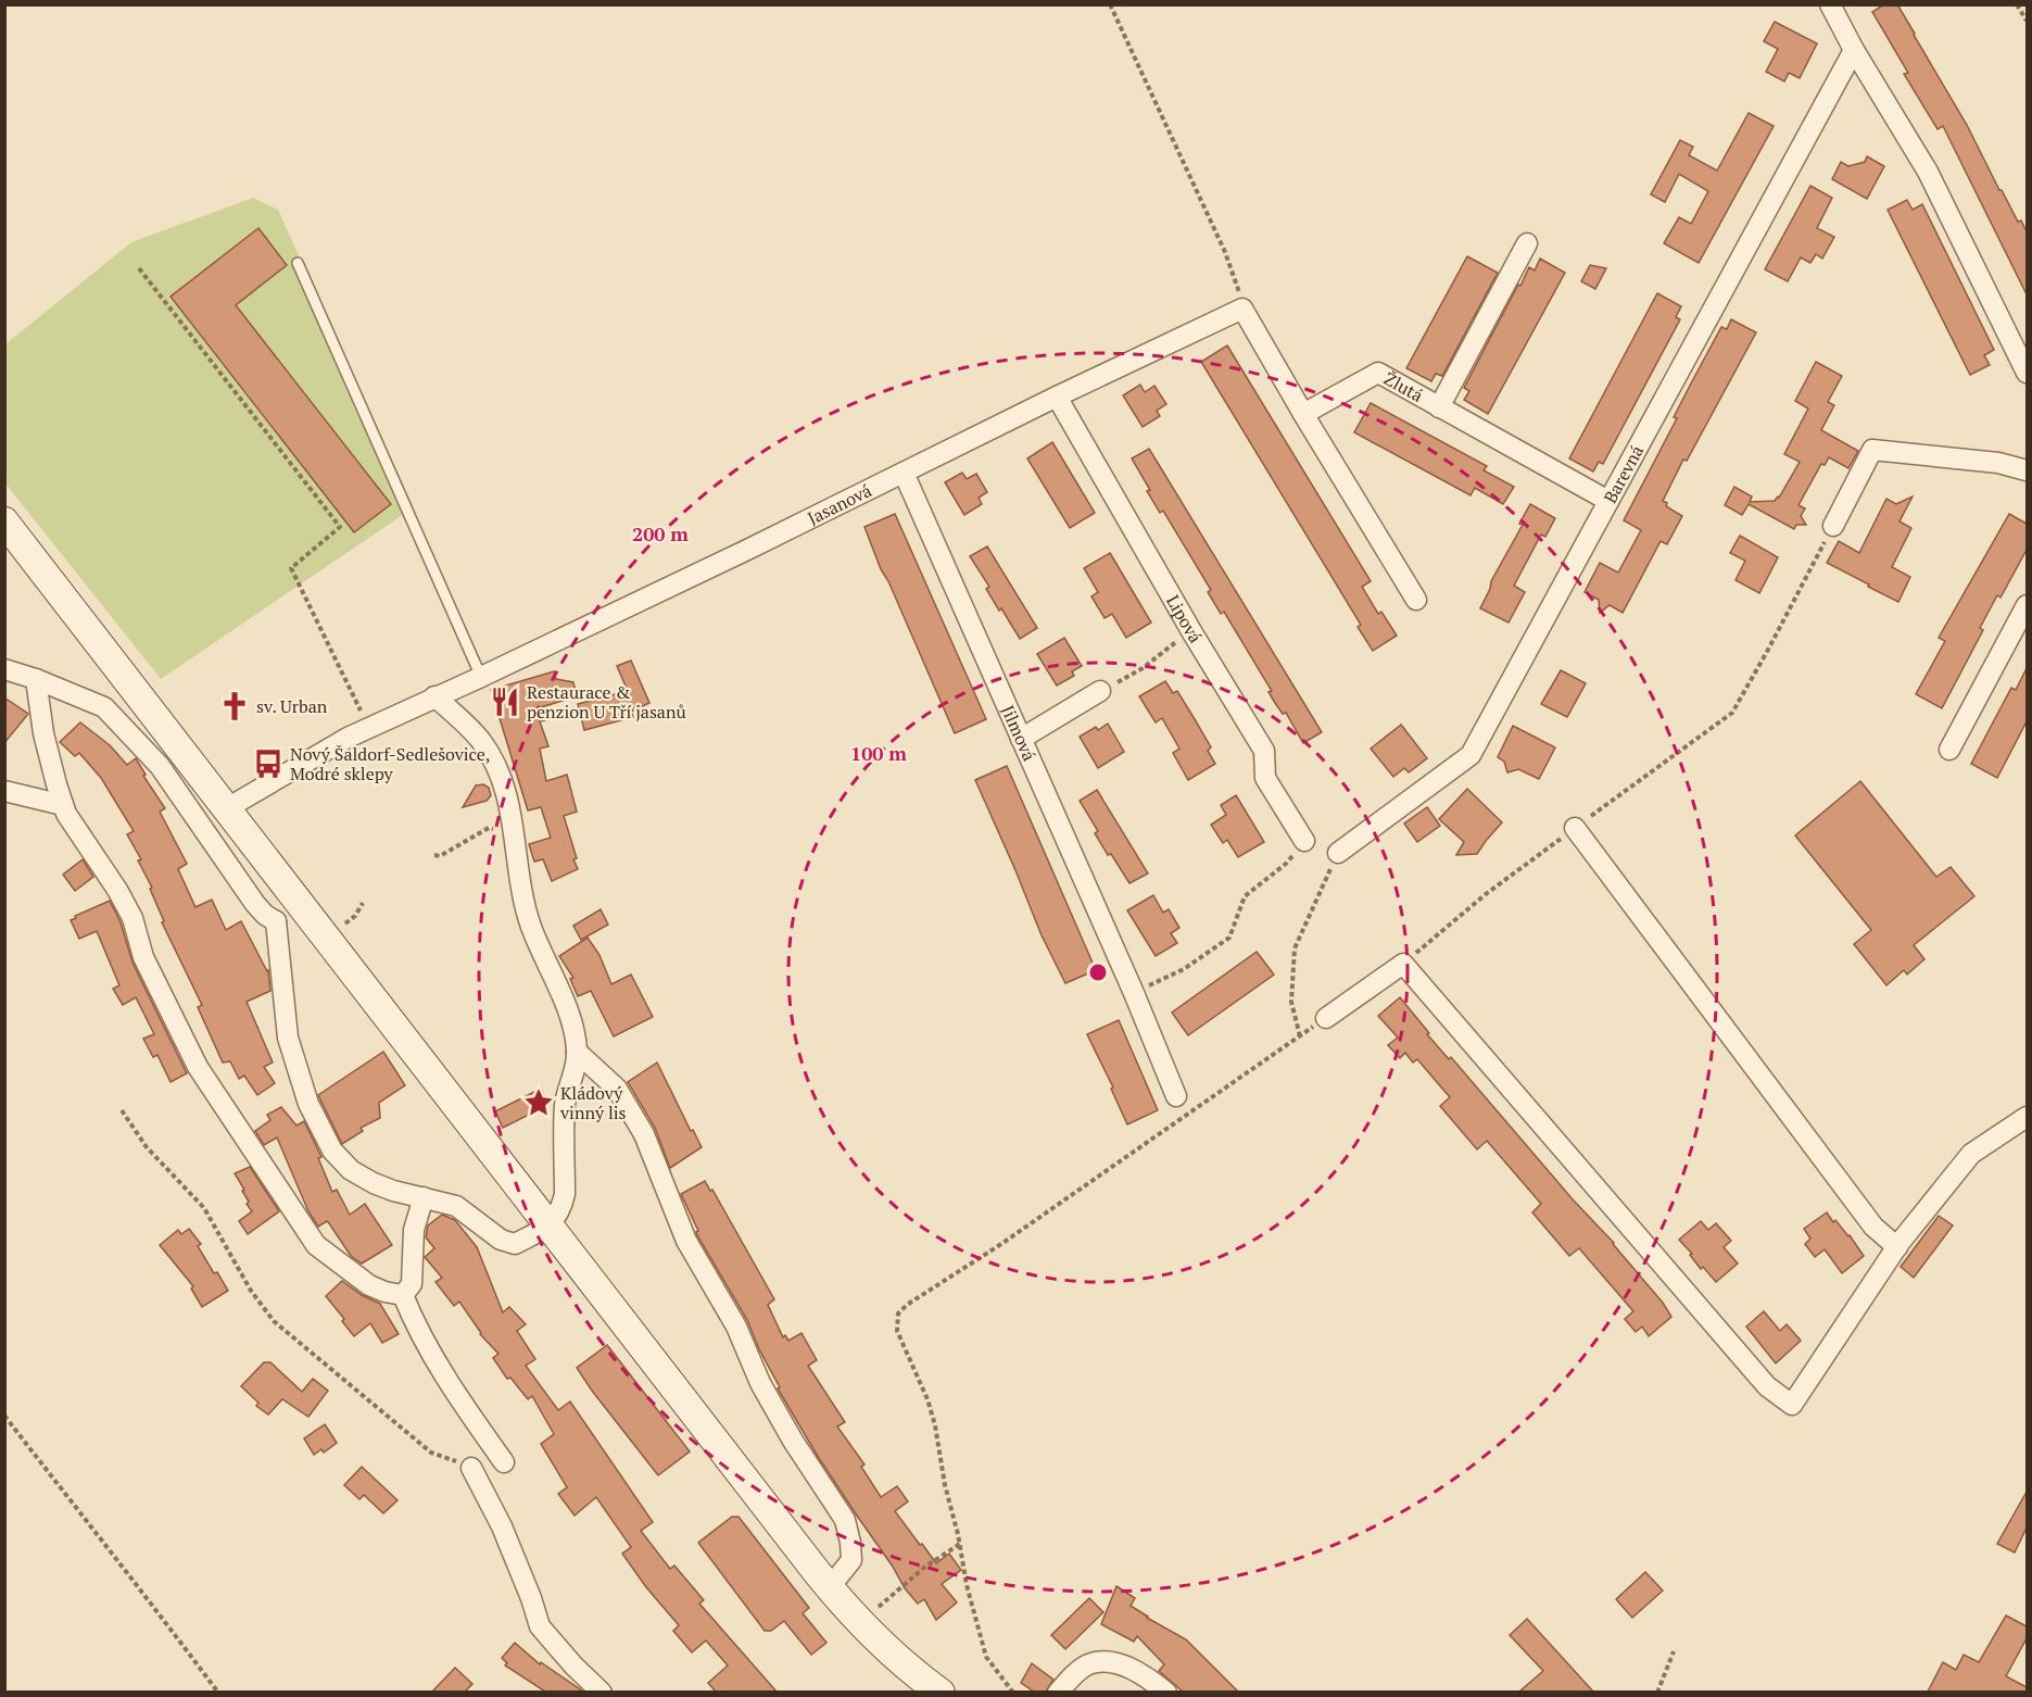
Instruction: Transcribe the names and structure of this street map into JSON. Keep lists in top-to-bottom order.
{
  "streets": {
    "street": [
      "Žlutá",
      "Barevná",
      "Jasanová",
      "Lipová",
      "Jilmová"
    ]
  },
  "crossings": [
    ["Žlutá", "Barevná"],
    ["Jasanová", "Lipová"],
    ["Jasanová", "Jilmová"]
  ],
  "places": {
    "restaurant": ["Restaurace & penzion U Tří jasanů"],
    "church": ["sv. Urban"],
    "bus stop": ["Nový Šaldorf-Sedlešovice, Modré sklepy"],
    "place": ["Kládový vinný lis"]
  },
  "rings": ["200 m", "100 m"]
}
